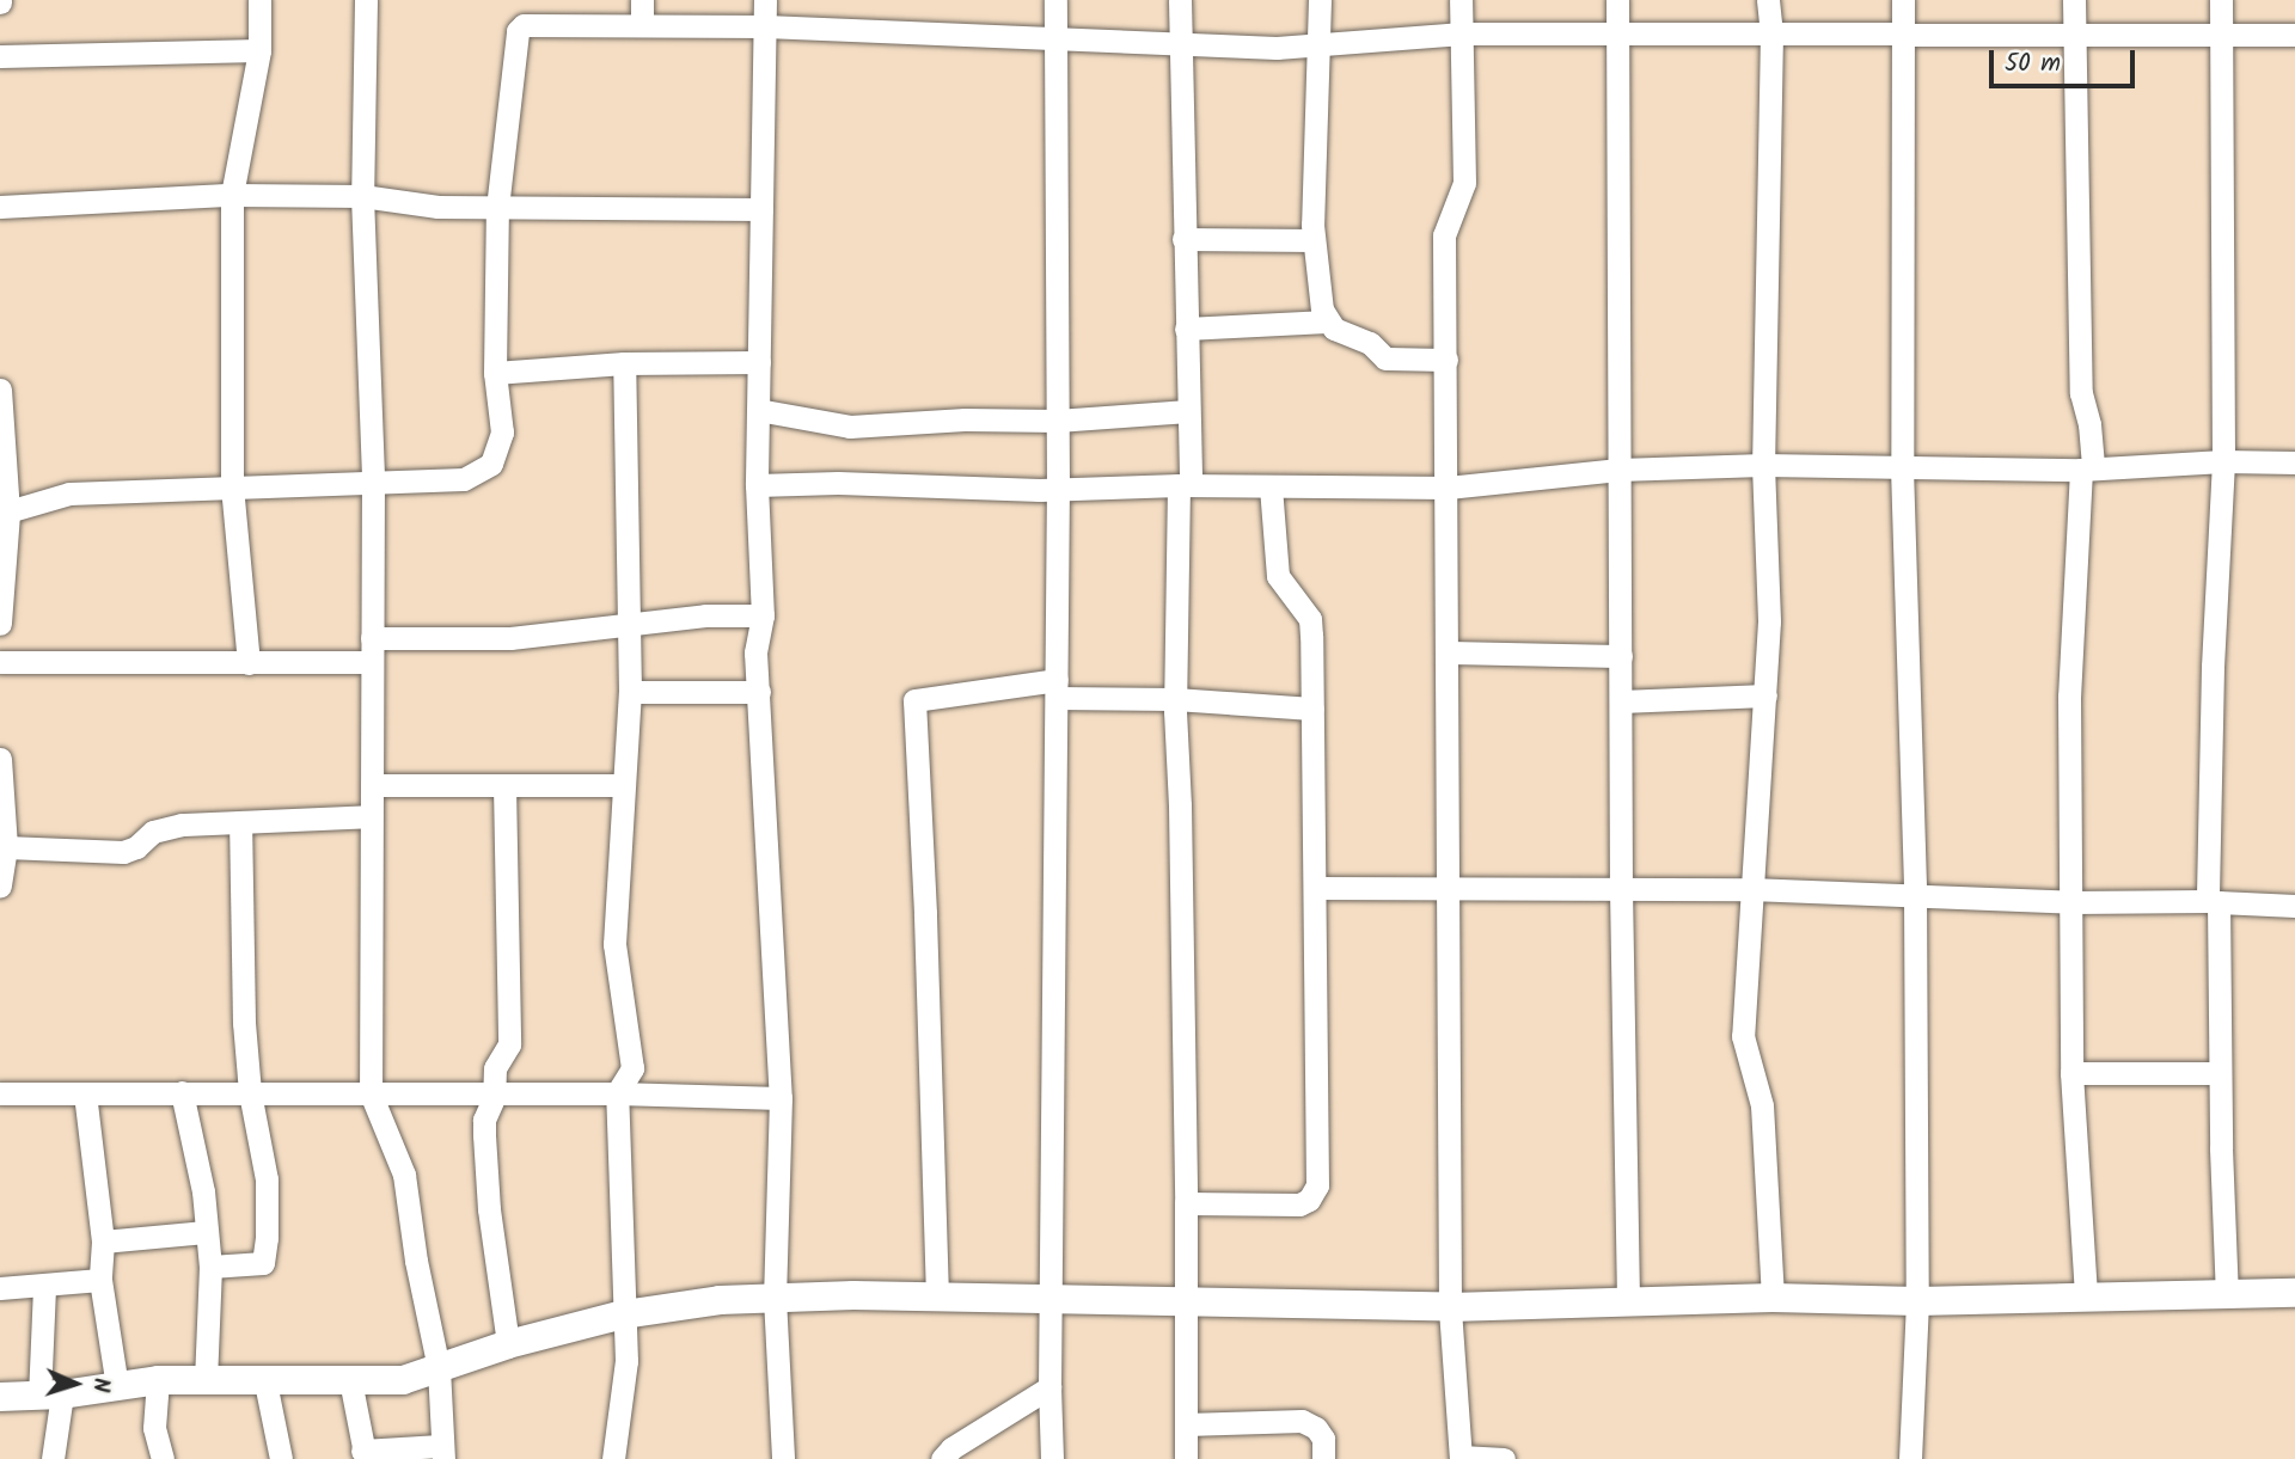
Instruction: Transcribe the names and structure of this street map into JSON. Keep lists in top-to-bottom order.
{
  "scale_bar": "50 m",
  "north": "right"
}
